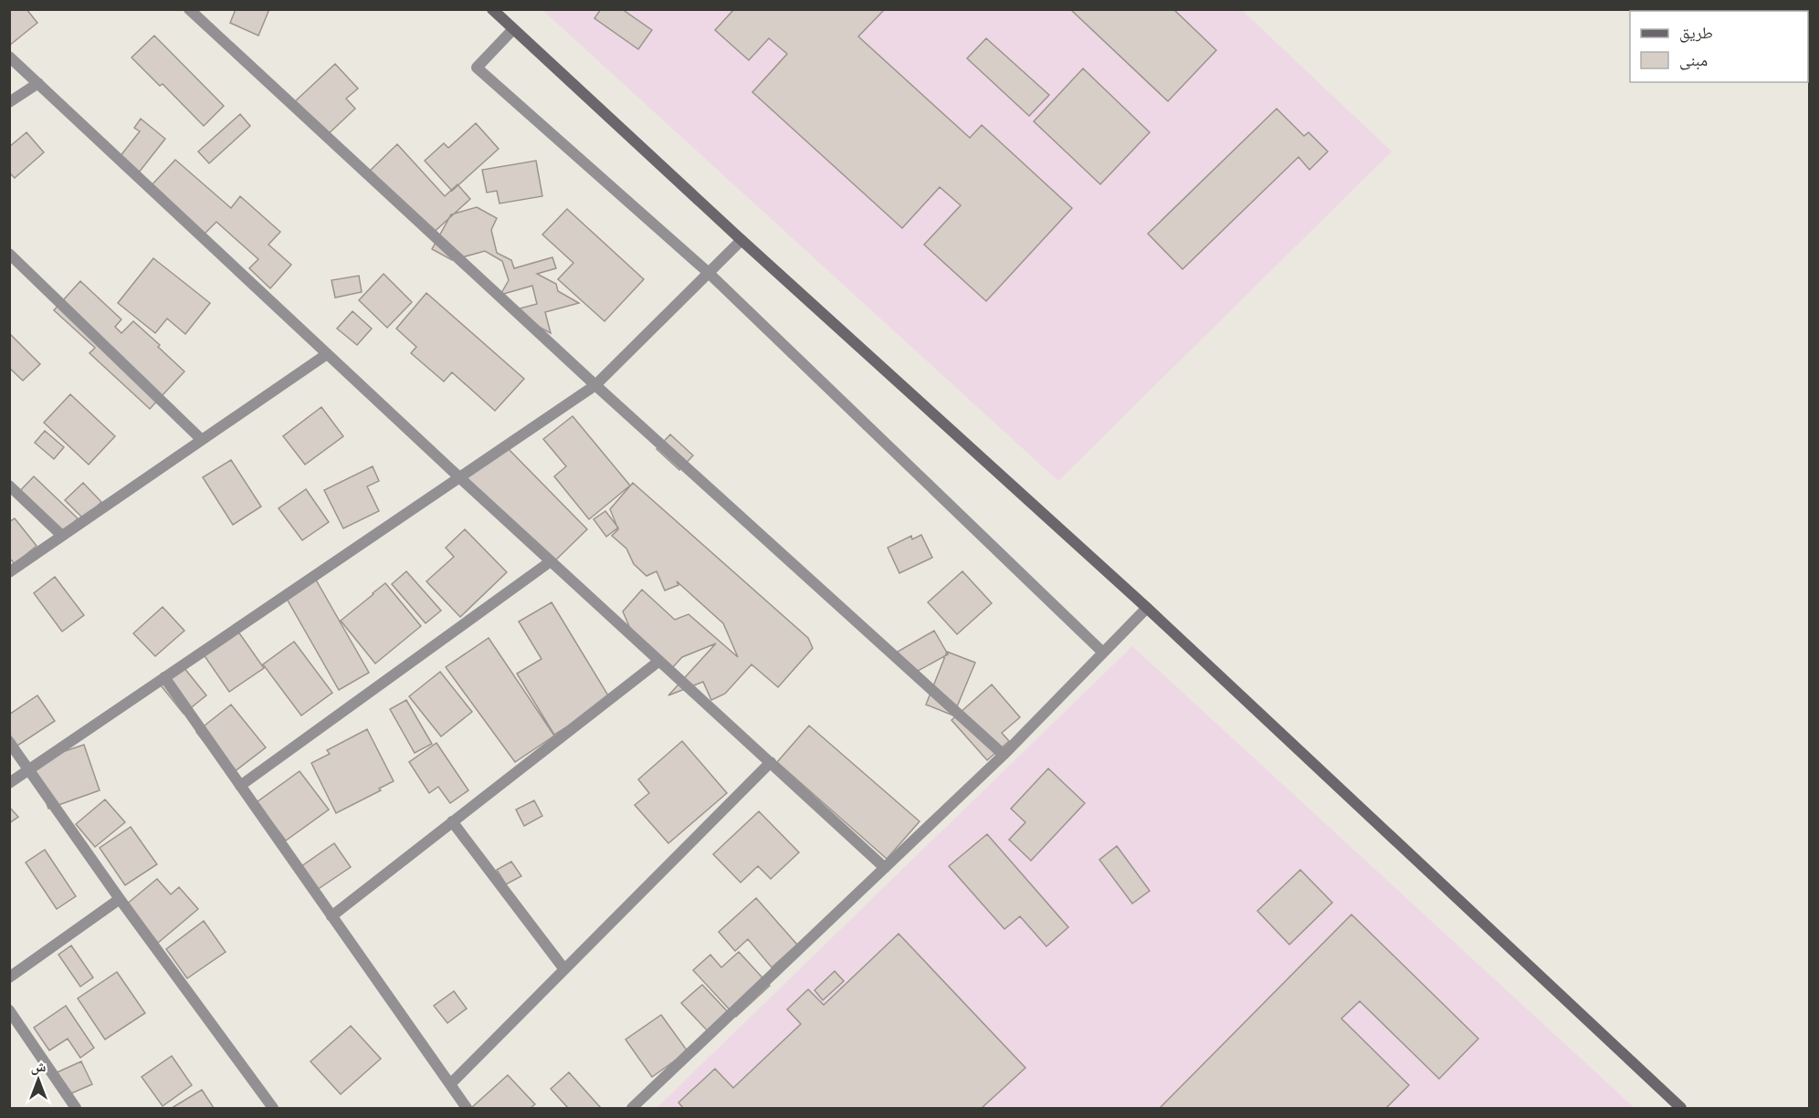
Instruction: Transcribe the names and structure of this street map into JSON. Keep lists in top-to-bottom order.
{
  "legend": ["طريق", "مبنى"],
  "north": "top"
}
